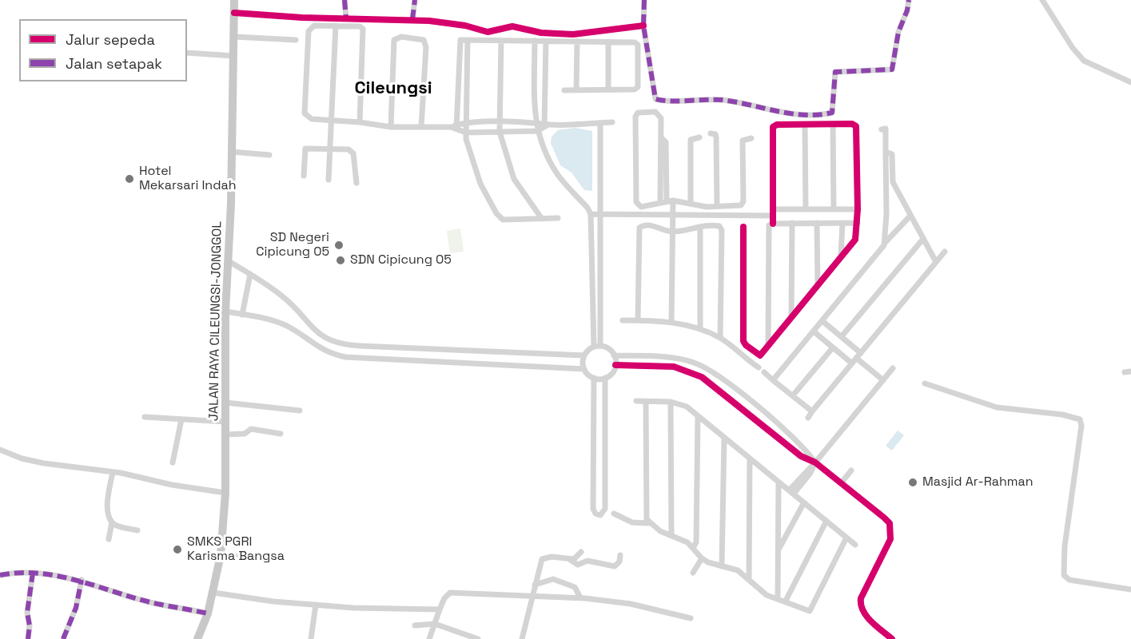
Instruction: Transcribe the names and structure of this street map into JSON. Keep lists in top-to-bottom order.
{
  "streets": {
    "main road": ["JALAN RAYA CILEUNGSI-JONGGOL"]
  },
  "districts": ["Cileungsi"],
  "places": [
    "Hotel Mekarsari Indah",
    "SD Negeri Cipicung 05",
    "SDN Cipicung 05",
    "Masjid Ar-Rahman",
    "SMKS PGRI Karisma Bangsa"
  ],
  "legend": ["Jalur sepeda", "Jalan setapak"]
}
